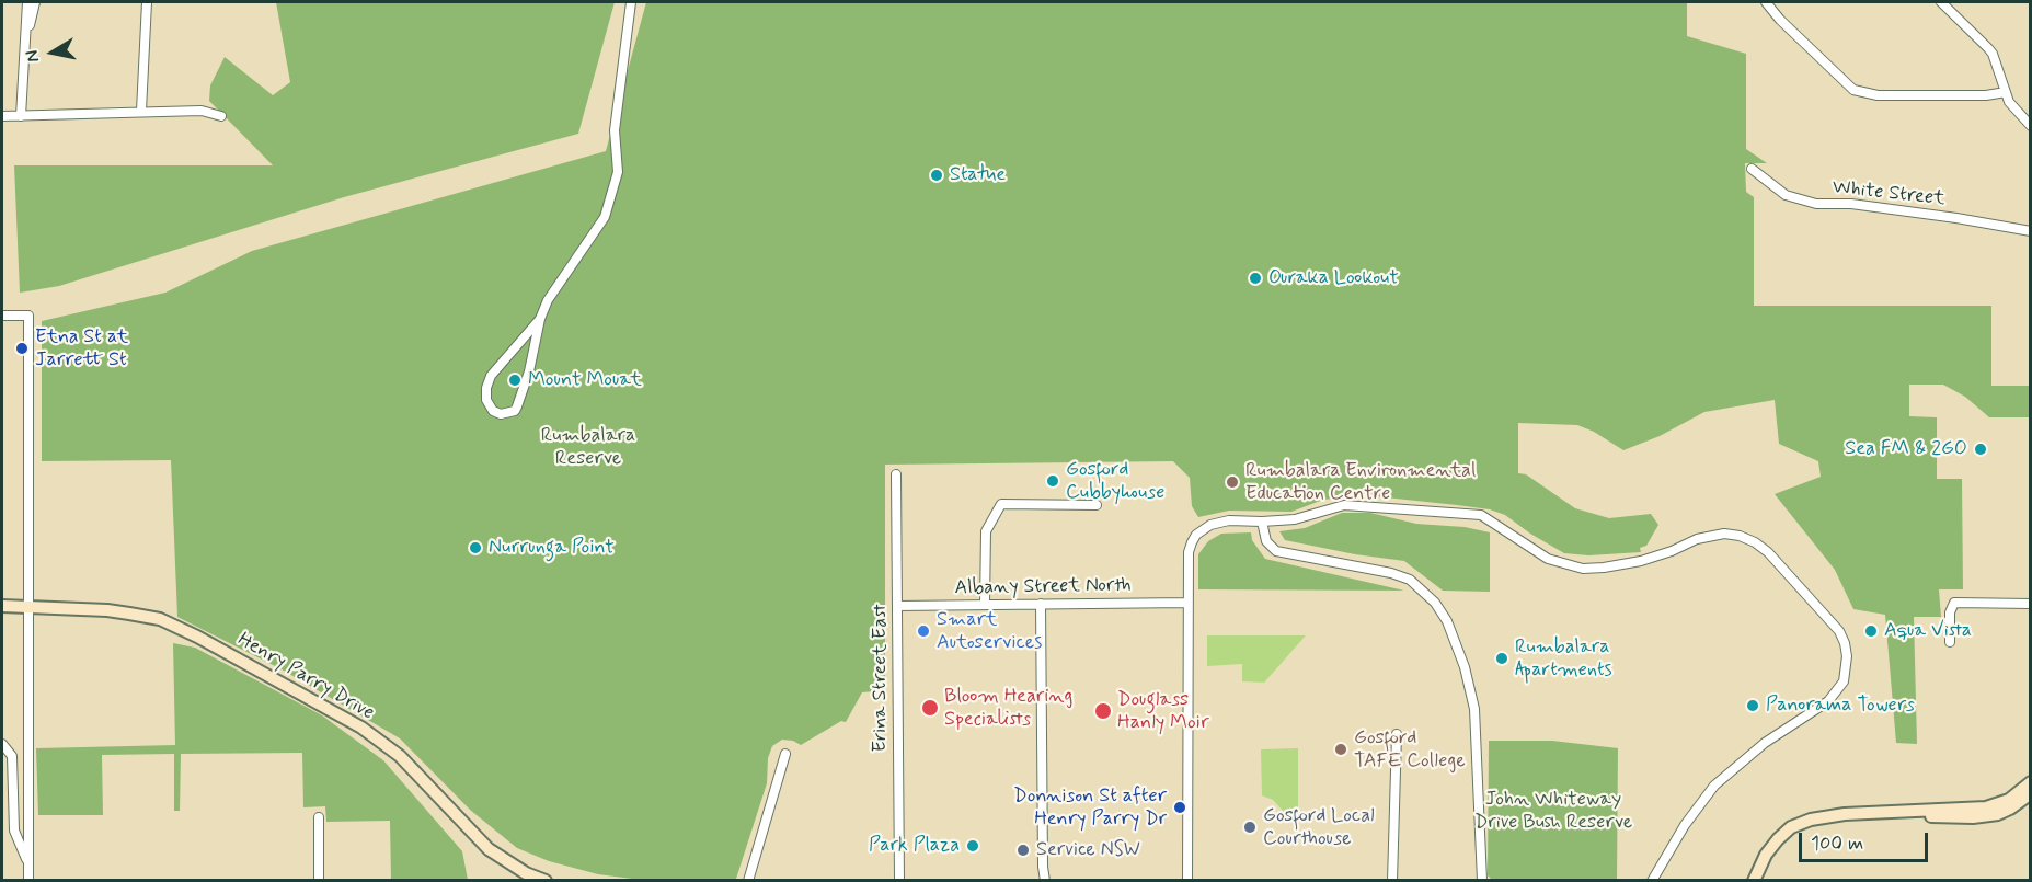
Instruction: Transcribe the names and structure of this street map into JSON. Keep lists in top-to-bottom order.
{
  "streets": {
    "main road": ["Henry Parry Drive"],
    "street": ["White Street", "Albany Street North", "Erina Street East"]
  },
  "crossings": [
    ["Albany Street North", "Erina Street East"]
  ],
  "parks": ["Rumbalara Reserve", "John Whiteway Drive Bush Reserve"],
  "places": [
    "Statue",
    "Ouraka Lookout",
    "Etna St at Jarrett St",
    "Mount Mouat",
    "Sea FM & 2GO",
    "Gosford Cubbyhouse",
    "Rumbalara Environmental Education Centre",
    "Nurrunga Point",
    "Smart Autoservices",
    "Aqua Vista",
    "Rumbalara Apartments",
    "Panorama Towers",
    "Bloom Hearing Specialists",
    "Douglass Hanly Moir",
    "Gosford TAFE College",
    "Donnison St after Henry Parry Dr",
    "Gosford Local Courthouse",
    "Park Plaza",
    "Service NSW"
  ],
  "scale_bar": "100 m",
  "north": "left"
}
